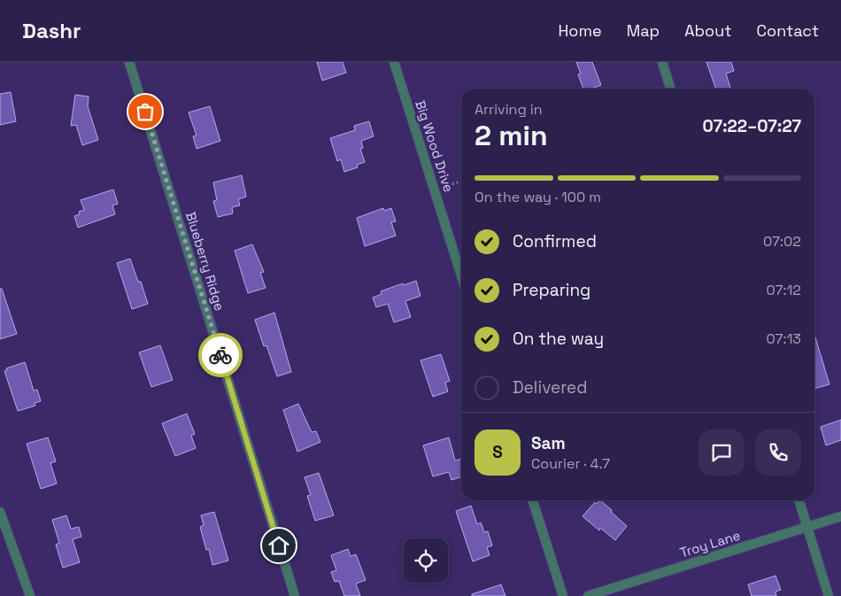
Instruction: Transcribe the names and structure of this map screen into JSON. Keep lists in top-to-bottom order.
{
  "streets": {
    "street": ["Big Wood Drive", "Blueberry Ridge", "Troy Lane"]
  },
  "page": {
    "header": "Dashr",
    "nav": [
      "Home",
      "Map",
      "About",
      "Contact"
    ],
    "heading": ["2 min", "Arriving in", "07:22–07:27"],
    "panel": ["Sam", "Courier · 4.7"],
    "bar": "On the way · 100 m",
    "list": [
      ["Confirmed", "07:02"],
      ["Preparing", "07:12"],
      ["On the way", "07:13"],
      "Delivered"
    ],
    "round": "S"
  }
}
